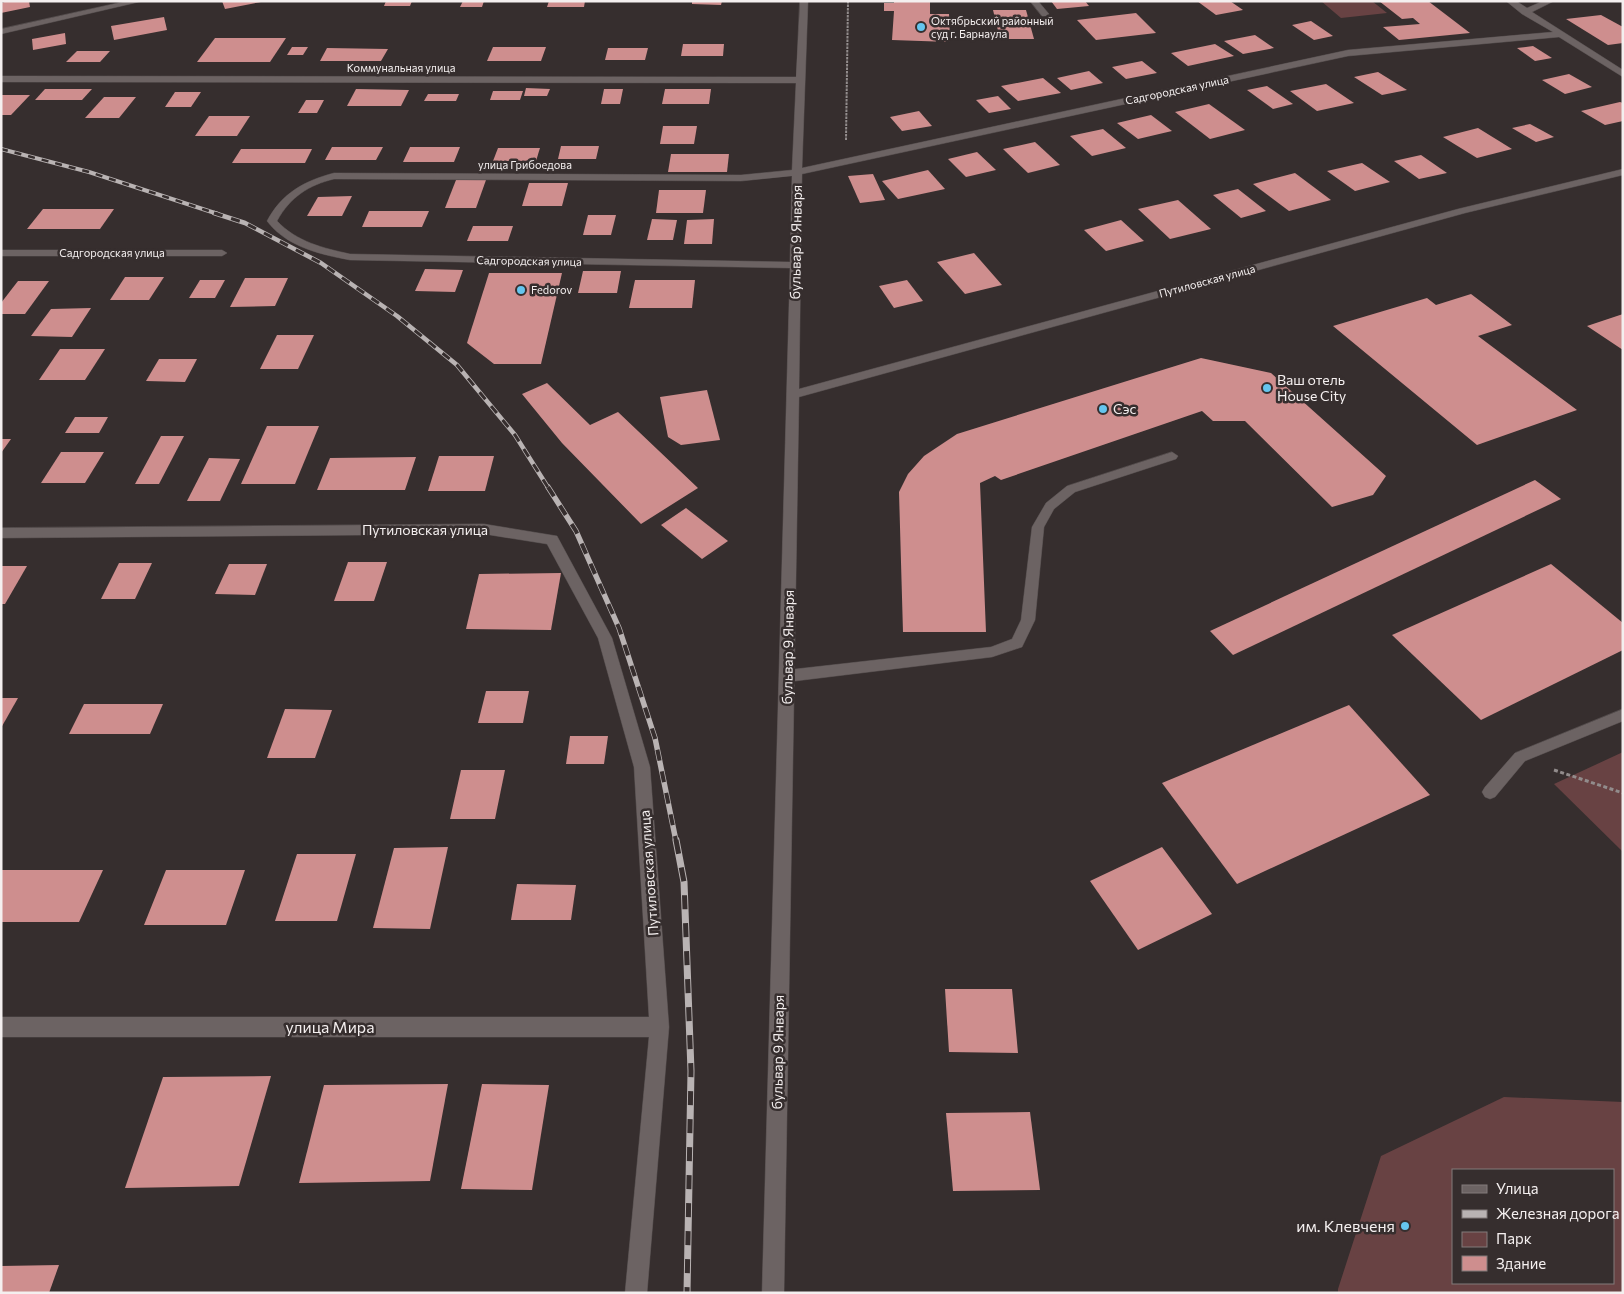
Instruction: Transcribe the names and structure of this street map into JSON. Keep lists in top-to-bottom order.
{
  "streets": {
    "street": [
      "Коммунальная улица",
      "Садгородская улица",
      "улица Грибоедова",
      "бульвар 9 Января",
      "Путиловская улица",
      "улица Мира"
    ]
  },
  "crossings": [
    ["Коммунальная улица", "бульвар 9 Января"],
    ["Садгородская улица", "улица Грибоедова"],
    ["Садгородская улица", "бульвар 9 Января"],
    ["улица Грибоедова", "бульвар 9 Января"],
    ["бульвар 9 Января", "Путиловская улица"],
    ["Путиловская улица", "улица Мира"]
  ],
  "places": [
    "Октябрьский районный суд г. Барнаула",
    "Fedorov",
    "Ваш отель House City",
    "Сэс",
    "им. Клевченя"
  ],
  "legend": [
    "Улица",
    "Железная дорога",
    "Парк",
    "Здание"
  ]
}
